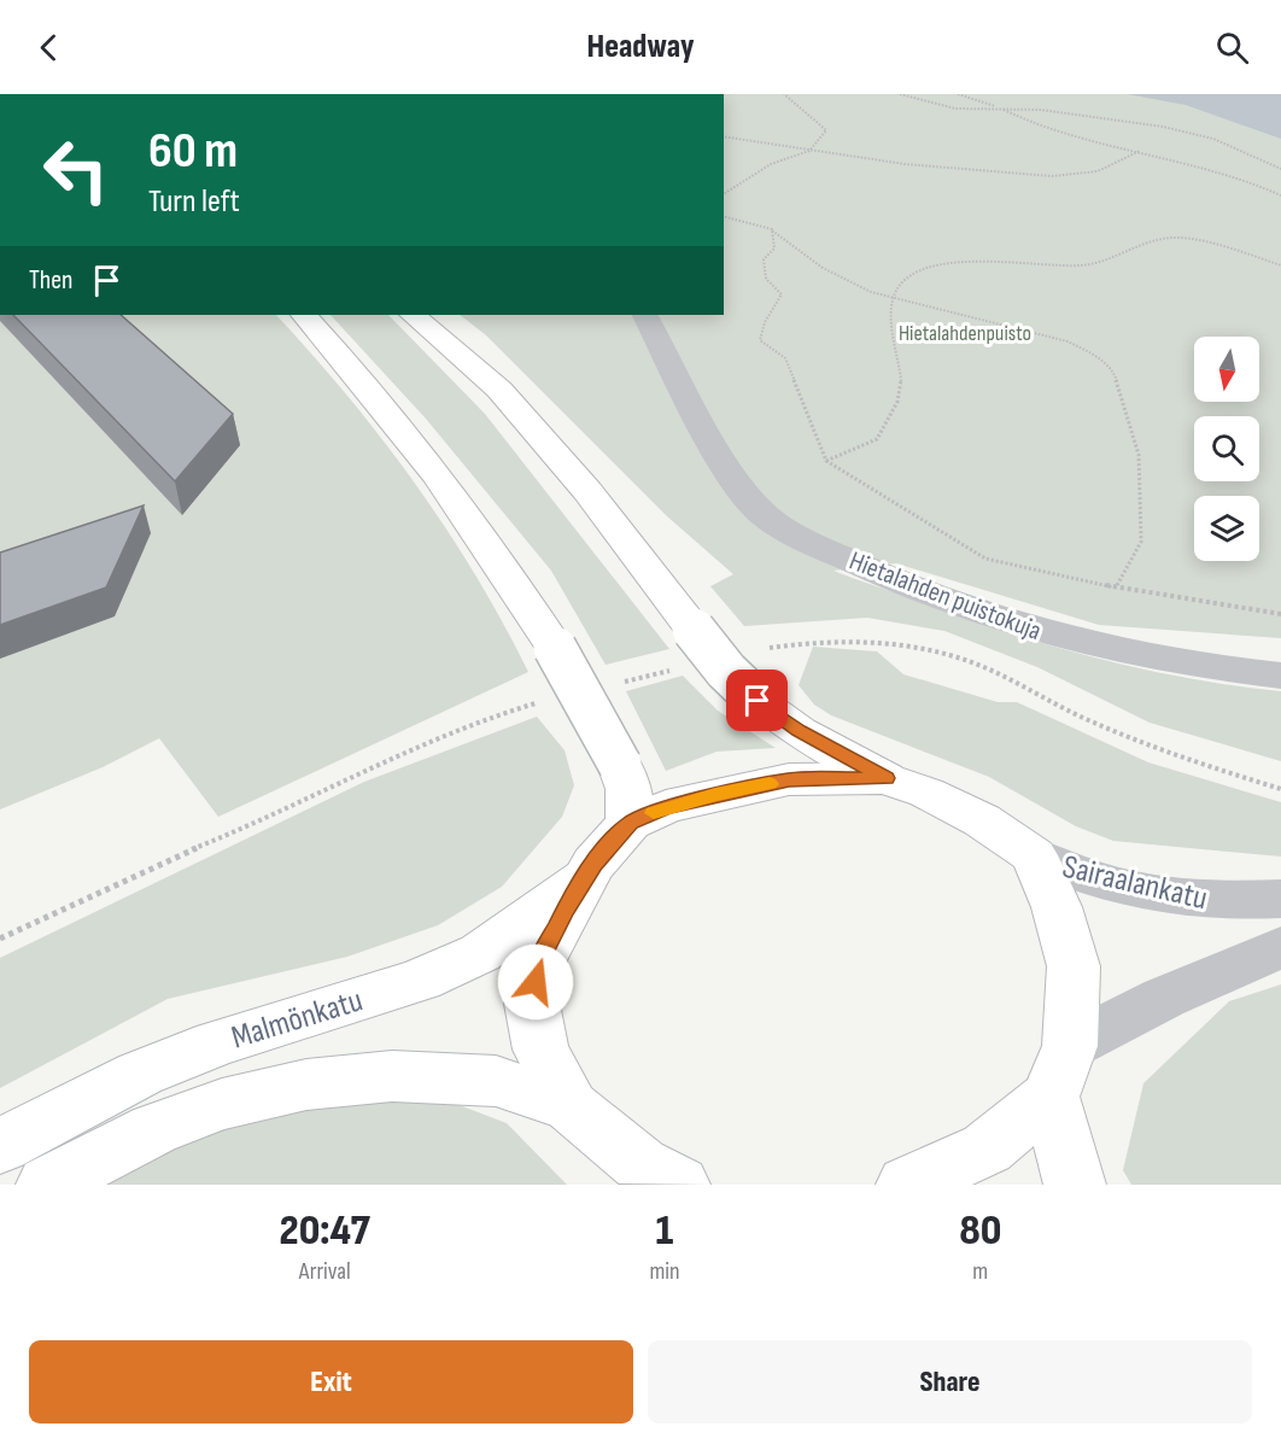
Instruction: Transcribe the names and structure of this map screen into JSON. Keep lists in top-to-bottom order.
{
  "streets": {
    "main road": ["Malmönkatu"],
    "street": ["Hietalahden puistokuja", "Sairaalankatu"]
  },
  "parks": ["Hietalahdenpuisto"],
  "north": "bottom",
  "page": {
    "header": "Headway",
    "turn": ["60 m", "Turn left"],
    "then": "Then",
    "eta": [
      "20:47",
      "Arrival",
      "1",
      "min",
      "80",
      "m"
    ],
    "buttons": ["Exit", "Share"]
  }
}
